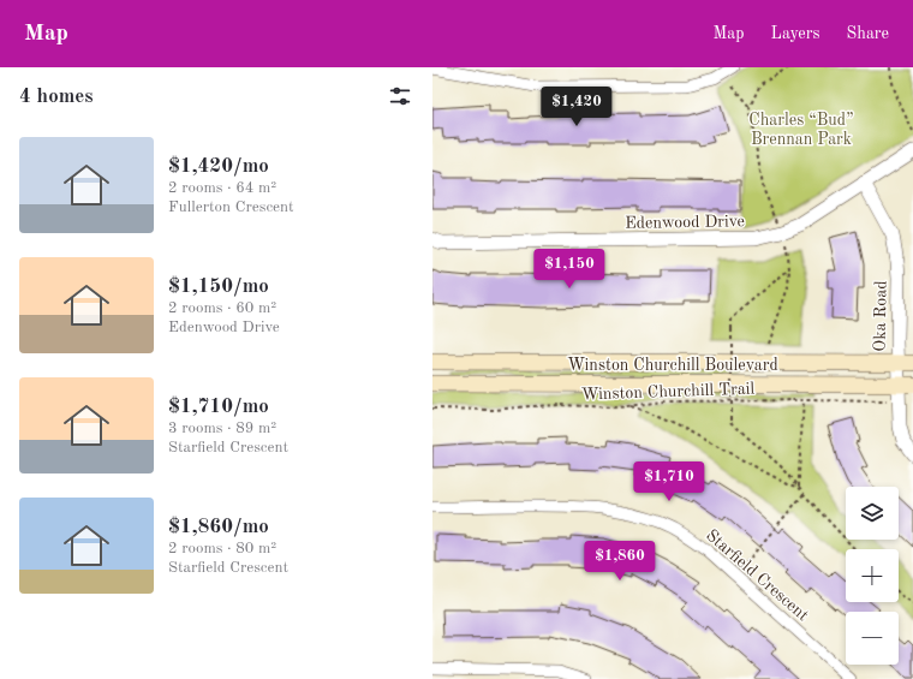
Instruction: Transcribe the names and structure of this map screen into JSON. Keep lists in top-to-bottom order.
{
  "streets": {
    "main road": ["Winston Churchill Boulevard"],
    "street": ["Edenwood Drive", "Oka Road", "Starfield Crescent"],
    "path": ["Winston Churchill Trail"]
  },
  "crossings": [
    ["Edenwood Drive", "Oka Road"],
    ["Oka Road", "Winston Churchill Boulevard"]
  ],
  "parks": ["Charles “Bud” Brennan Park"],
  "page": {
    "header": "Map",
    "nav": ["Map", "Layers", "Share"],
    "heading": "4 homes",
    "price": [
      "$1,420",
      "$1,150",
      "$1,710",
      "$1,860"
    ],
    "list": [
      {
        "name": "$1,420/mo",
        "note": "2 rooms · 64 m² · Fullerton Crescent"
      },
      {
        "name": "$1,150/mo",
        "note": "2 rooms · 60 m² · Edenwood Drive"
      },
      {
        "name": "$1,710/mo",
        "note": "3 rooms · 89 m² · Starfield Crescent"
      },
      {
        "name": "$1,860/mo",
        "note": "2 rooms · 80 m² · Starfield Crescent"
      }
    ],
    "map_buttons": ["+", "−"]
  }
}
